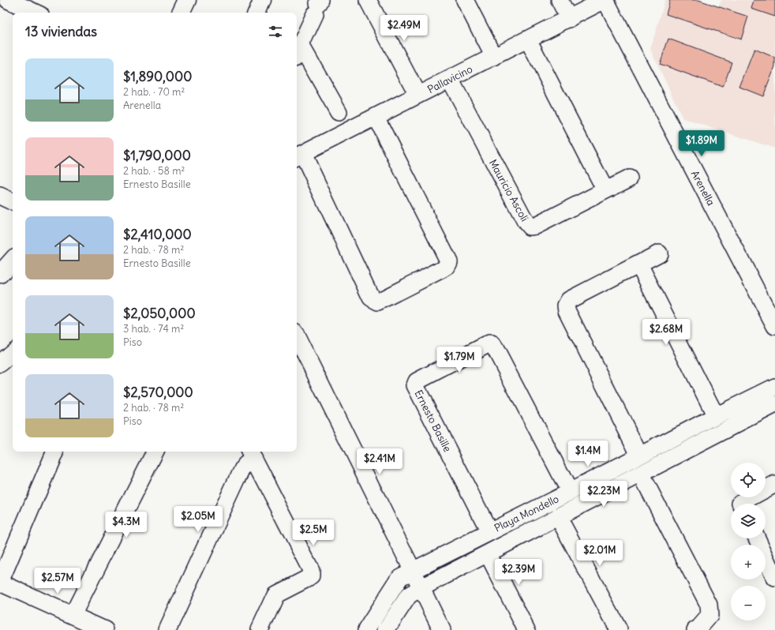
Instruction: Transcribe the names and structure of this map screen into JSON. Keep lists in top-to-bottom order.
{
  "streets": {
    "street": [
      "Pallavicino",
      "Arenella",
      "Mauricio Ascoli",
      "Ernesto Basille",
      "Playa Mondello"
    ]
  },
  "crossings": [
    ["Pallavicino", "Arenella"],
    ["Pallavicino", "Mauricio Ascoli"],
    ["Ernesto Basille", "Playa Mondello"]
  ],
  "page": {
    "heading": "13 viviendas",
    "price": [
      "$2.49M",
      "$1.89M",
      "$2.68M",
      "$1.79M",
      "$1.4M",
      "$2.41M",
      "$2.23M",
      "$2.05M",
      "$4.3M",
      "$2.5M",
      "$2.01M",
      "$2.39M",
      "$2.57M"
    ],
    "list": [
      {
        "name": "$1,890,000",
        "note": "2 hab. · 70 m² · Arenella"
      },
      {
        "name": "$1,790,000",
        "note": "2 hab. · 58 m² · Ernesto Basille"
      },
      {
        "name": "$2,410,000",
        "note": "2 hab. · 78 m² · Ernesto Basille"
      },
      {
        "name": "$2,050,000",
        "note": "3 hab. · 74 m² · Piso"
      },
      {
        "name": "$2,570,000",
        "note": "2 hab. · 78 m² · Piso"
      }
    ],
    "map_buttons": ["+", "−"]
  }
}
